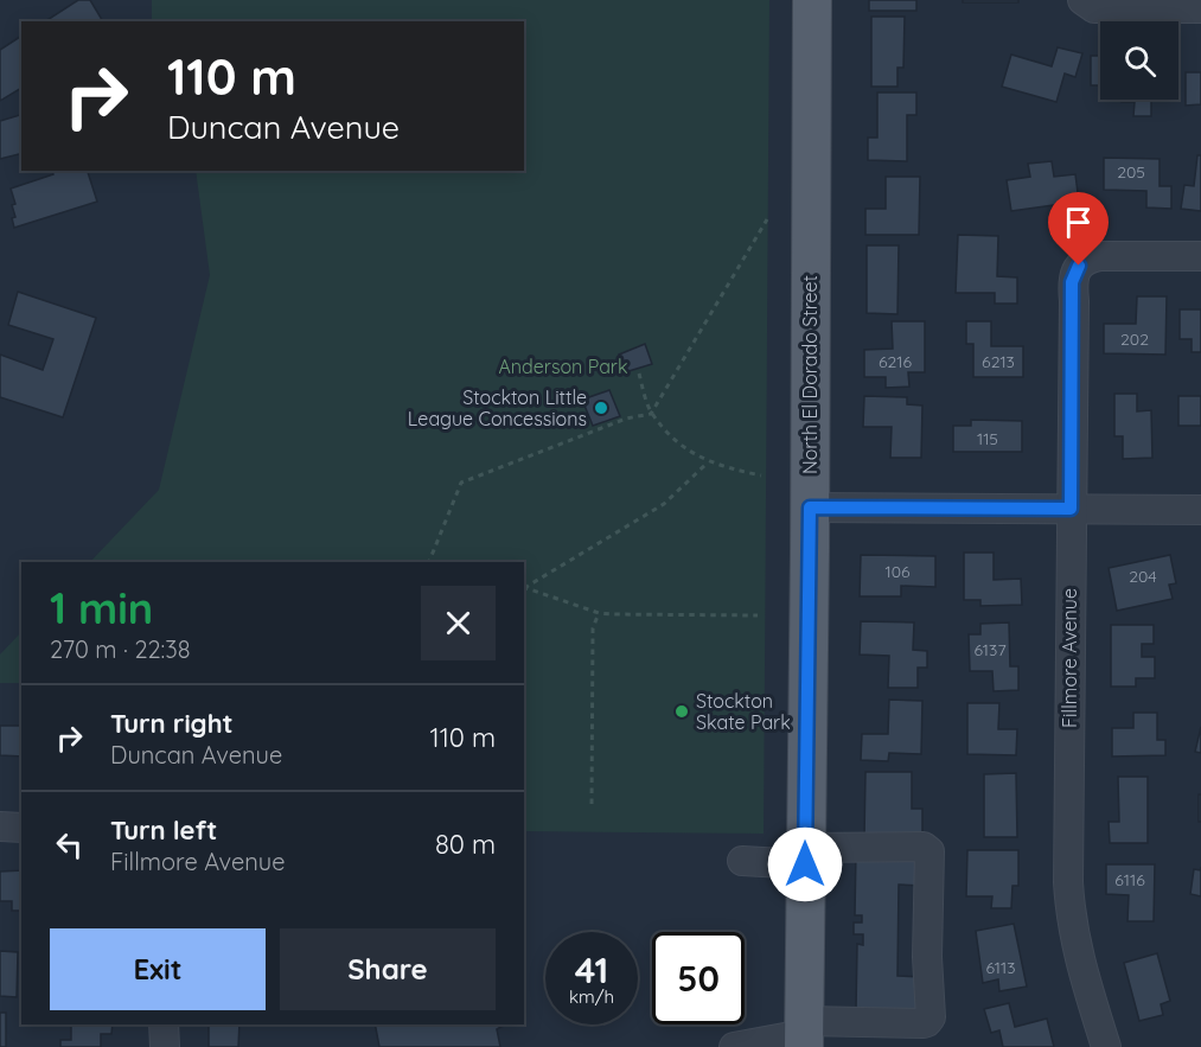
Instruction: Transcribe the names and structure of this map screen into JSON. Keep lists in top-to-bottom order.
{
  "streets": {
    "main road": ["North El Dorado Street"],
    "street": ["Fillmore Avenue"]
  },
  "parks": ["Anderson Park"],
  "places": ["Stockton Little League Concessions", "Stockton Skate Park"],
  "house_numbers": [
    "205",
    "202",
    "6216",
    "6213",
    "115",
    "106",
    "204",
    "6137",
    "6116",
    "6113"
  ],
  "page": {
    "turn": ["110 m", "Duncan Avenue"],
    "heading": ["1 min", "270 m · 22:38"],
    "list": [
      {
        "name": "Turn right",
        "note": "Duncan Avenue",
        "value": "110 m"
      },
      {
        "name": "Turn left",
        "note": "Fillmore Avenue",
        "value": "80 m"
      }
    ],
    "buttons": ["Exit", "Share"],
    "speed": "41 km/h",
    "limit": "50"
  }
}
